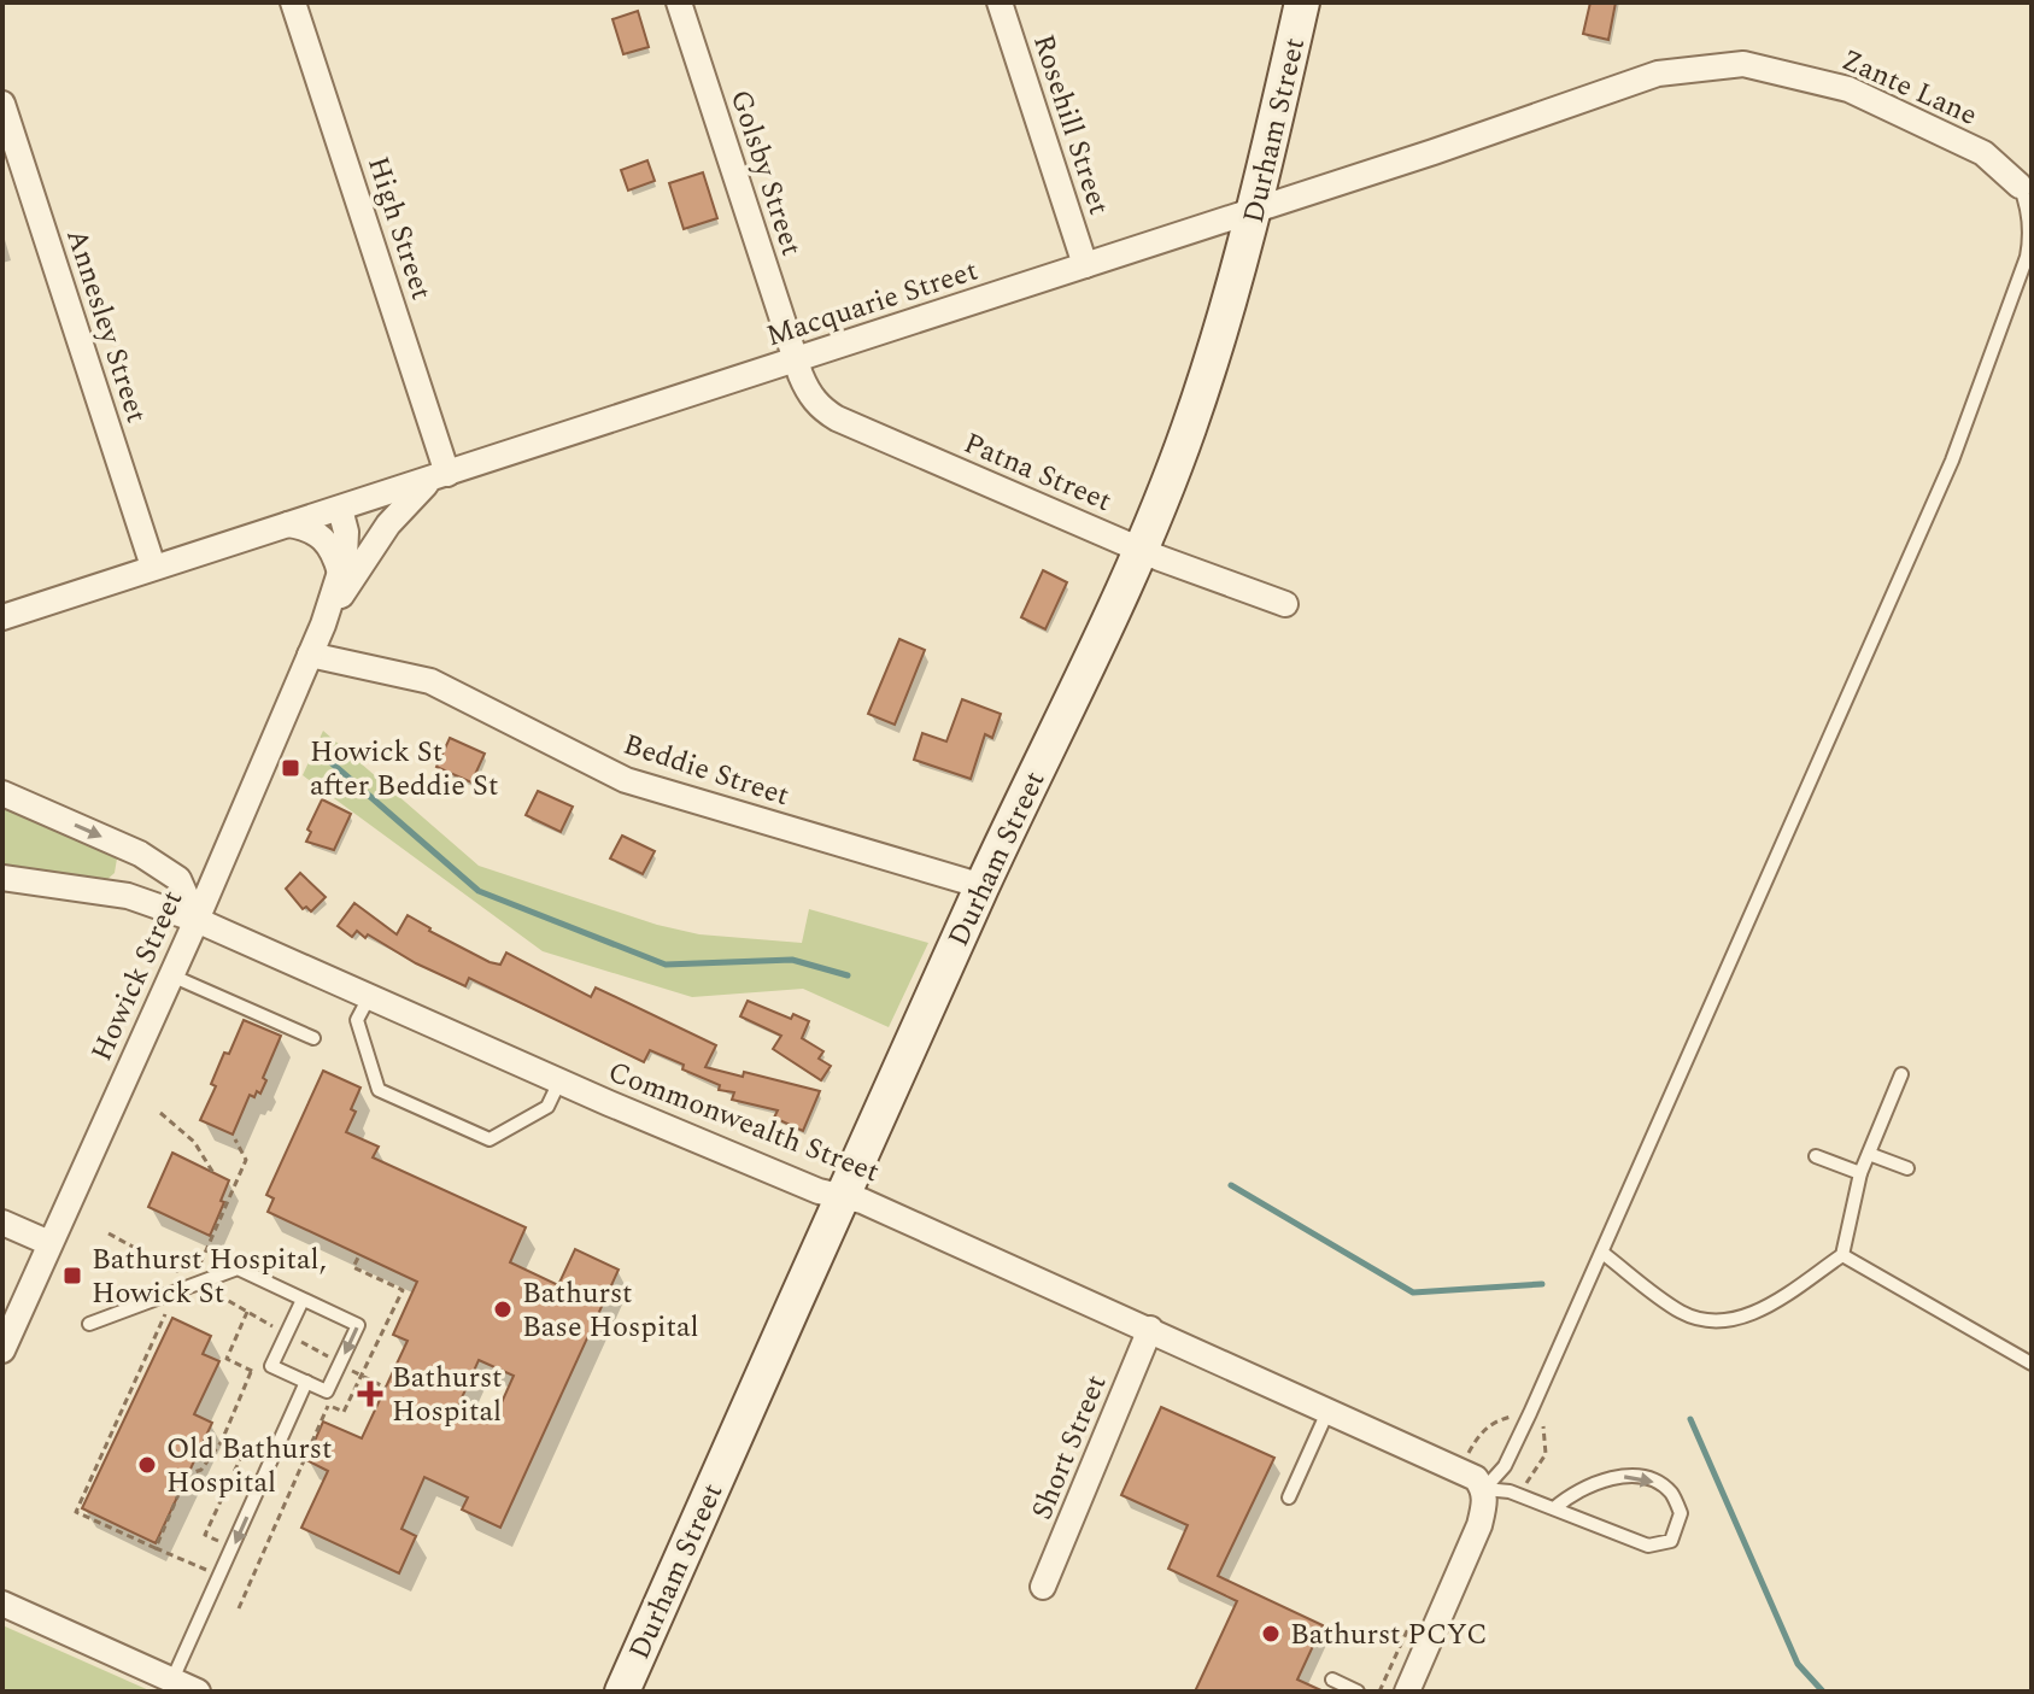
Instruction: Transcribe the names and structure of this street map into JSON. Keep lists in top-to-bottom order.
{
  "streets": {
    "main road": ["Durham Street"],
    "street": [
      "Zante Lane",
      "Rosehill Street",
      "Golsby Street",
      "High Street",
      "Macquarie Street",
      "Annesley Street",
      "Patna Street",
      "Beddie Street",
      "Howick Street",
      "Commonwealth Street",
      "Short Street"
    ]
  },
  "crossings": [
    ["Zante Lane", "Macquarie Street"],
    ["Rosehill Street", "Macquarie Street"],
    ["Durham Street", "Macquarie Street"],
    ["Durham Street", "Patna Street"],
    ["Durham Street", "Beddie Street"],
    ["Durham Street", "Commonwealth Street"],
    ["Golsby Street", "Macquarie Street"],
    ["Golsby Street", "Patna Street"],
    ["High Street", "Macquarie Street"],
    ["High Street", "Howick Street"],
    ["Macquarie Street", "Annesley Street"],
    ["Macquarie Street", "Patna Street"],
    ["Macquarie Street", "Howick Street"],
    ["Beddie Street", "Howick Street"],
    ["Howick Street", "Commonwealth Street"],
    ["Commonwealth Street", "Short Street"]
  ],
  "places": {
    "transit": ["Howick St after Beddie St", "Bathurst Hospital, Howick St"],
    "other": ["Bathurst Base Hospital", "Old Bathurst Hospital", "Bathurst PCYC"],
    "health": ["Bathurst Hospital"]
  }
}
